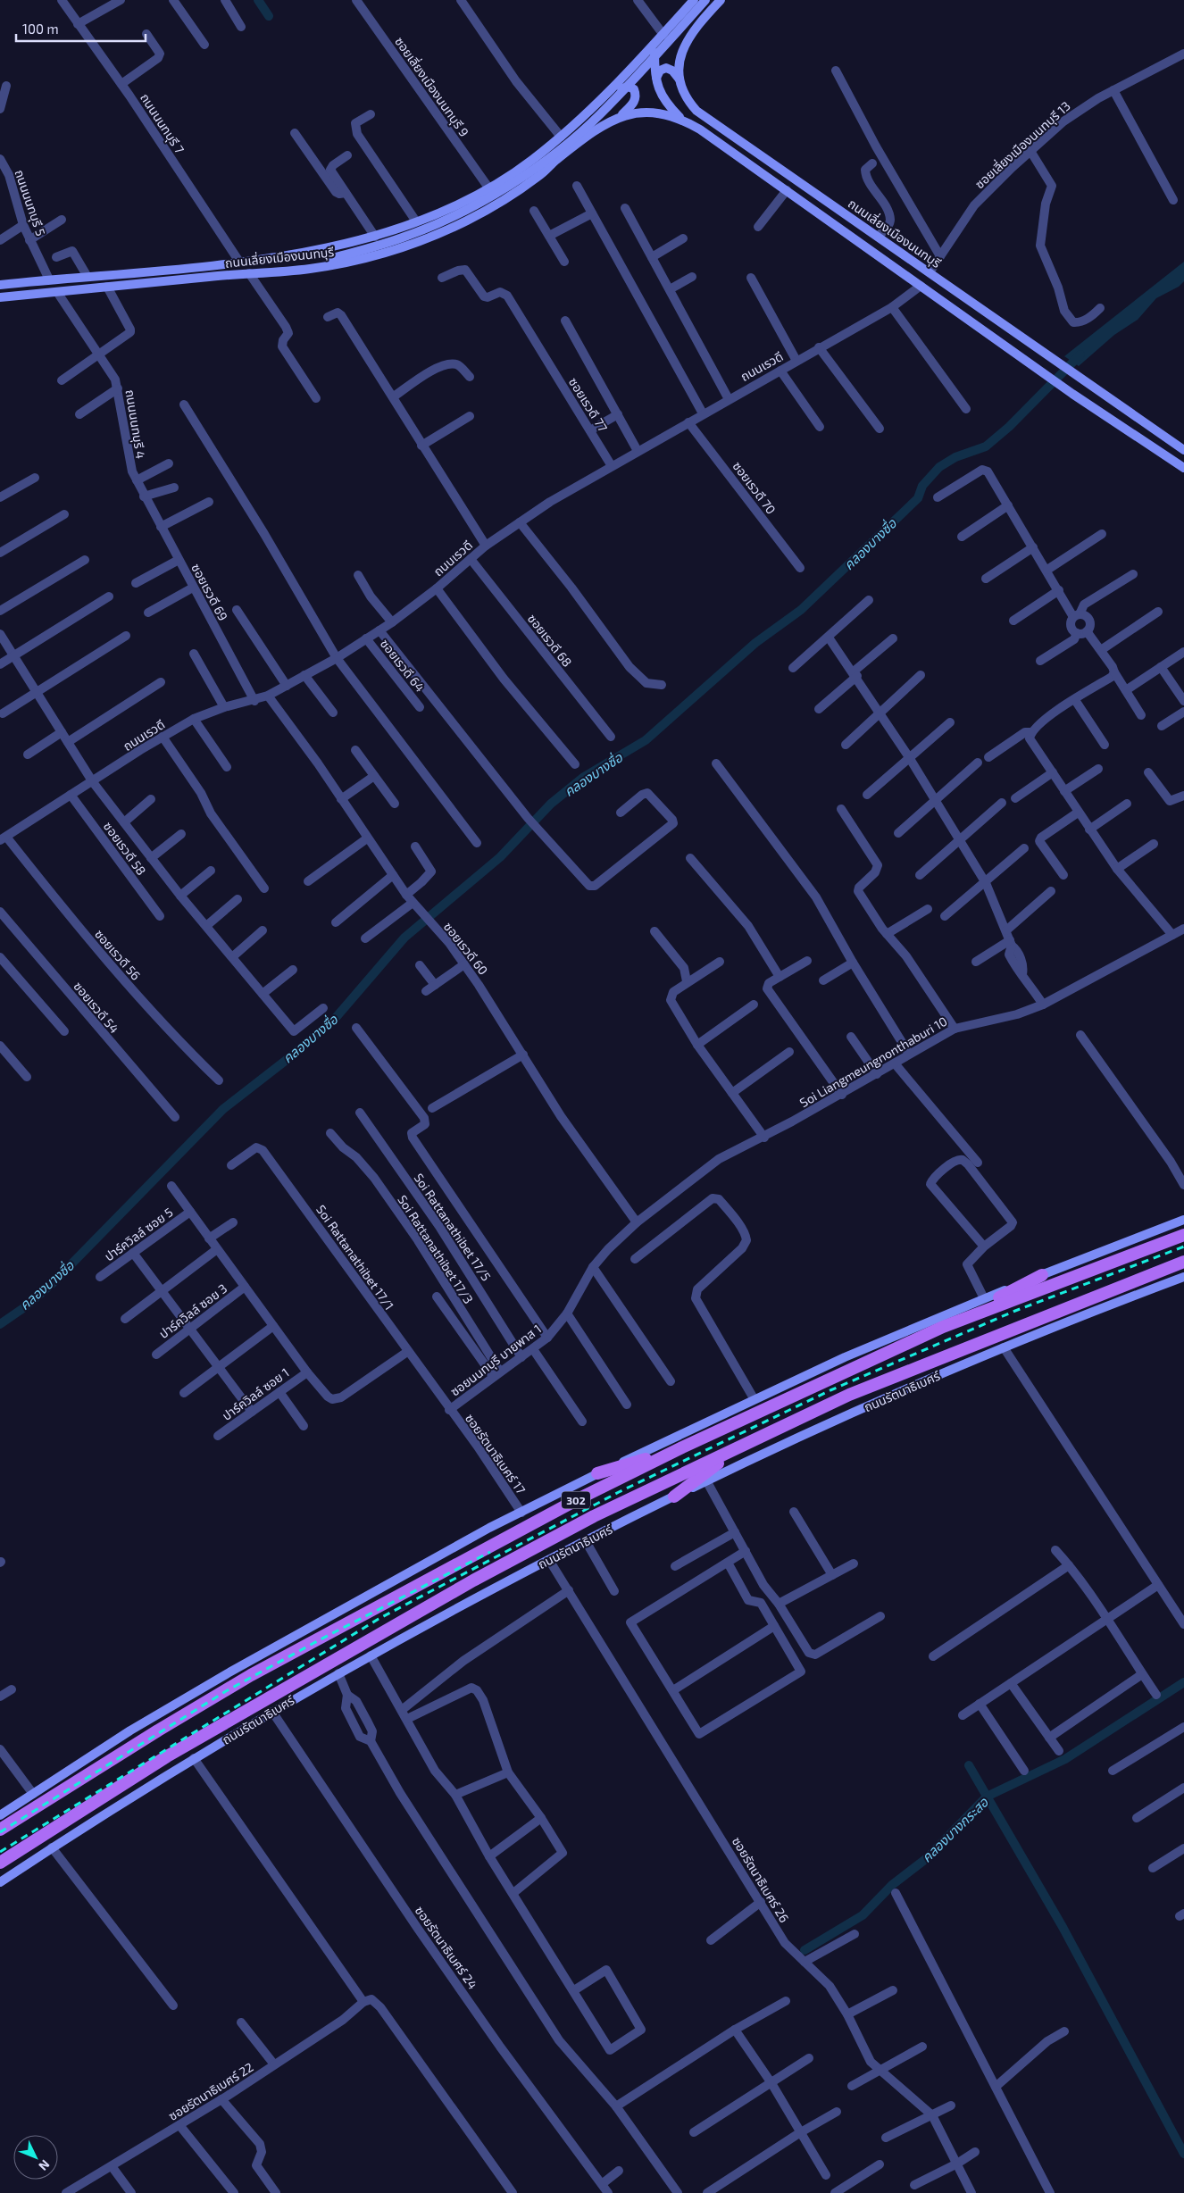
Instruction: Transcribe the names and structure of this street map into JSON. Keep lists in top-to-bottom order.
{
  "streets": {
    "main road": ["ถนนเลี่ยงเมืองนนทบุรี", "ถนนรัตนาธิเบศร์", "302"],
    "street": [
      "ซอยเลี่ยงเมืองนนทบุรี 9",
      "ถนนนนทบุรี 7",
      "ซอยเลี่ยงเมืองนนทบุรี 13",
      "ถนนนนทบุรี 5",
      "ถนนเรวดี",
      "ซอยเรวดี 77",
      "ถนนนนทบุรี 4",
      "ซอยเรวดี 70",
      "ซอยเรวดี 69",
      "ซอยเรวดี 68",
      "ซอยเรวดี 64",
      "ซอยเรวดี 58",
      "ซอยเรวดี 60",
      "ซอยเรวดี 56",
      "ซอยเรวดี 54",
      "Soi Liangmeungnonthaburi 10",
      "Soi Rattanathibet 17/5",
      "ปาร์ควิลล์ ซอย 5",
      "Soi Rattanathibet 17/3",
      "Soi Rattanathibet 17/1",
      "ปาร์ควิลล์ ซอย 3",
      "ซอยนนทบุรี บายพาส 1",
      "ปาร์ควิลล์ ซอย 1",
      "ซอยรัตนาธิเบศร์ 17",
      "ซอยรัตนาธิเบศร์ 26",
      "ซอยรัตนาธิเบศร์ 24",
      "ซอยรัตนาธิเบศร์ 22"
    ]
  },
  "crossings": [
    ["ซอยเลี่ยงเมืองนนทบุรี 9", "ถนนเลี่ยงเมืองนนทบุรี"],
    ["ถนนนนทบุรี 7", "ถนนเลี่ยงเมืองนนทบุรี"],
    ["ซอยเลี่ยงเมืองนนทบุรี 13", "ถนนเลี่ยงเมืองนนทบุรี"],
    ["ถนนนนทบุรี 5", "ถนนเลี่ยงเมืองนนทบุรี"],
    ["ถนนเลี่ยงเมืองนนทบุรี", "ถนนเรวดี"],
    ["ถนนเลี่ยงเมืองนนทบุรี", "ถนนนนทบุรี 4"],
    ["ถนนเรวดี", "ซอยเรวดี 77"],
    ["ถนนเรวดี", "ซอยเรวดี 70"],
    ["ถนนเรวดี", "ซอยเรวดี 69"],
    ["ถนนเรวดี", "ซอยเรวดี 68"],
    ["ถนนเรวดี", "ซอยเรวดี 64"],
    ["ถนนเรวดี", "ซอยเรวดี 58"],
    ["ถนนเรวดี", "ซอยเรวดี 60"],
    ["ถนนเรวดี", "ซอยเรวดี 56"],
    ["ถนนนนทบุรี 4", "ซอยเรวดี 69"],
    ["ซอยเรวดี 60", "Soi Liangmeungnonthaburi 10"],
    ["ซอยเรวดี 60", "ซอยนนทบุรี บายพาส 1"],
    ["Soi Liangmeungnonthaburi 10", "ซอยนนทบุรี บายพาส 1"],
    ["Soi Rattanathibet 17/5", "ซอยนนทบุรี บายพาส 1"],
    ["Soi Rattanathibet 17/3", "ซอยนนทบุรี บายพาส 1"],
    ["Soi Rattanathibet 17/1", "ซอยนนทบุรี บายพาส 1"],
    ["Soi Rattanathibet 17/1", "ซอยรัตนาธิเบศร์ 17"],
    ["ซอยนนทบุรี บายพาส 1", "ซอยรัตนาธิเบศร์ 17"],
    ["ถนนรัตนาธิเบศร์", "ซอยรัตนาธิเบศร์ 26"],
    ["ถนนรัตนาธิเบศร์", "ซอยรัตนาธิเบศร์ 24"],
    ["ซอยรัตนาธิเบศร์ 17", "302"]
  ],
  "water": ["คลองบางซื่อ", "คลองบางกระสอ"],
  "scale_bar": "100 m",
  "north": "bottom right"
}
